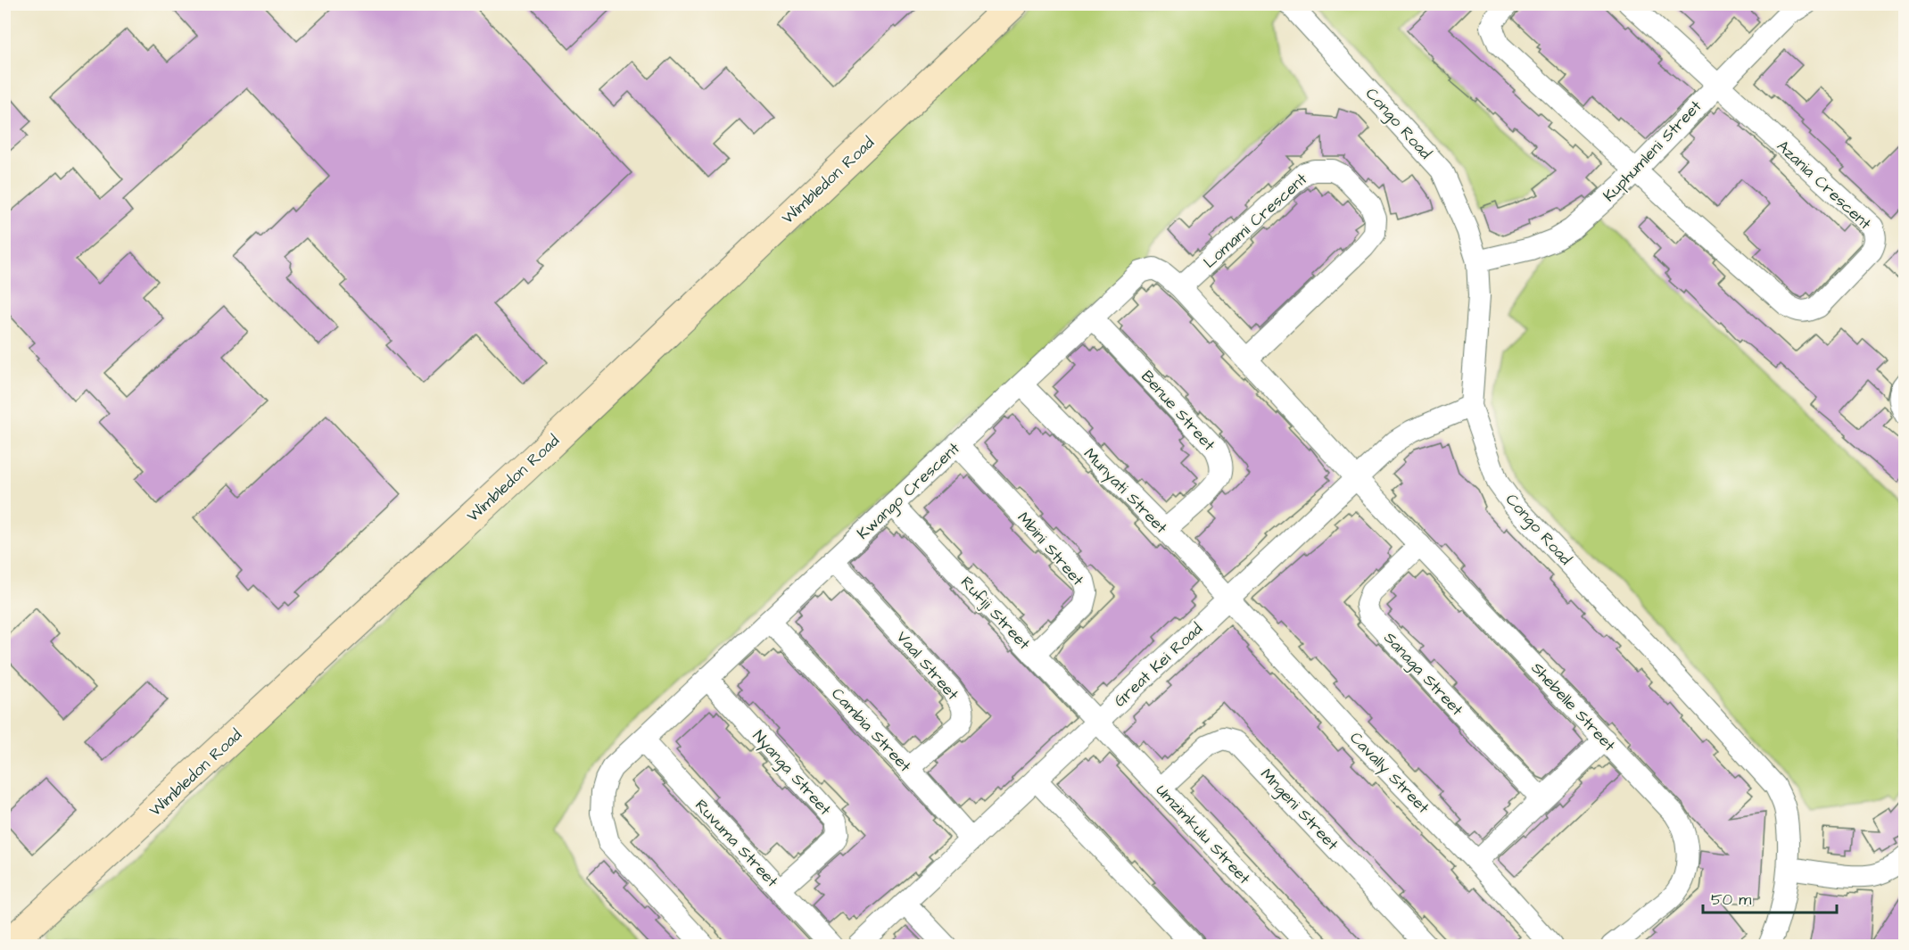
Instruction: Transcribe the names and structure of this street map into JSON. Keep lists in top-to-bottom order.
{
  "streets": {
    "main road": ["Wimbledon Road"],
    "street": [
      "Congo Road",
      "Kuphumleni Street",
      "Azania Crescent",
      "Lomami Crescent",
      "Benue Street",
      "Kwango Crescent",
      "Munyati Street",
      "Mbini Street",
      "Rufiji Street",
      "Great Kei Road",
      "Vaal Street",
      "Sanaga Street",
      "Shebelle Street",
      "Cambia Street",
      "Nyanga Street",
      "Cavally Street",
      "Mngeni Street",
      "Umzimkulu Street",
      "Ruvuma Street"
    ]
  },
  "crossings": [
    ["Congo Road", "Kuphumleni Street"],
    ["Congo Road", "Great Kei Road"],
    ["Kuphumleni Street", "Azania Crescent"],
    ["Lomami Crescent", "Kwango Crescent"],
    ["Benue Street", "Kwango Crescent"],
    ["Benue Street", "Munyati Street"],
    ["Kwango Crescent", "Munyati Street"],
    ["Kwango Crescent", "Mbini Street"],
    ["Kwango Crescent", "Rufiji Street"],
    ["Kwango Crescent", "Great Kei Road"],
    ["Kwango Crescent", "Vaal Street"],
    ["Kwango Crescent", "Shebelle Street"],
    ["Kwango Crescent", "Cambia Street"],
    ["Kwango Crescent", "Nyanga Street"],
    ["Kwango Crescent", "Ruvuma Street"],
    ["Munyati Street", "Great Kei Road"],
    ["Munyati Street", "Cavally Street"],
    ["Mbini Street", "Rufiji Street"],
    ["Rufiji Street", "Great Kei Road"],
    ["Rufiji Street", "Umzimkulu Street"],
    ["Great Kei Road", "Shebelle Street"],
    ["Great Kei Road", "Cambia Street"],
    ["Great Kei Road", "Cavally Street"],
    ["Great Kei Road", "Umzimkulu Street"],
    ["Vaal Street", "Cambia Street"],
    ["Sanaga Street", "Shebelle Street"],
    ["Nyanga Street", "Ruvuma Street"],
    ["Mngeni Street", "Umzimkulu Street"]
  ],
  "scale_bar": "50 m"
}
